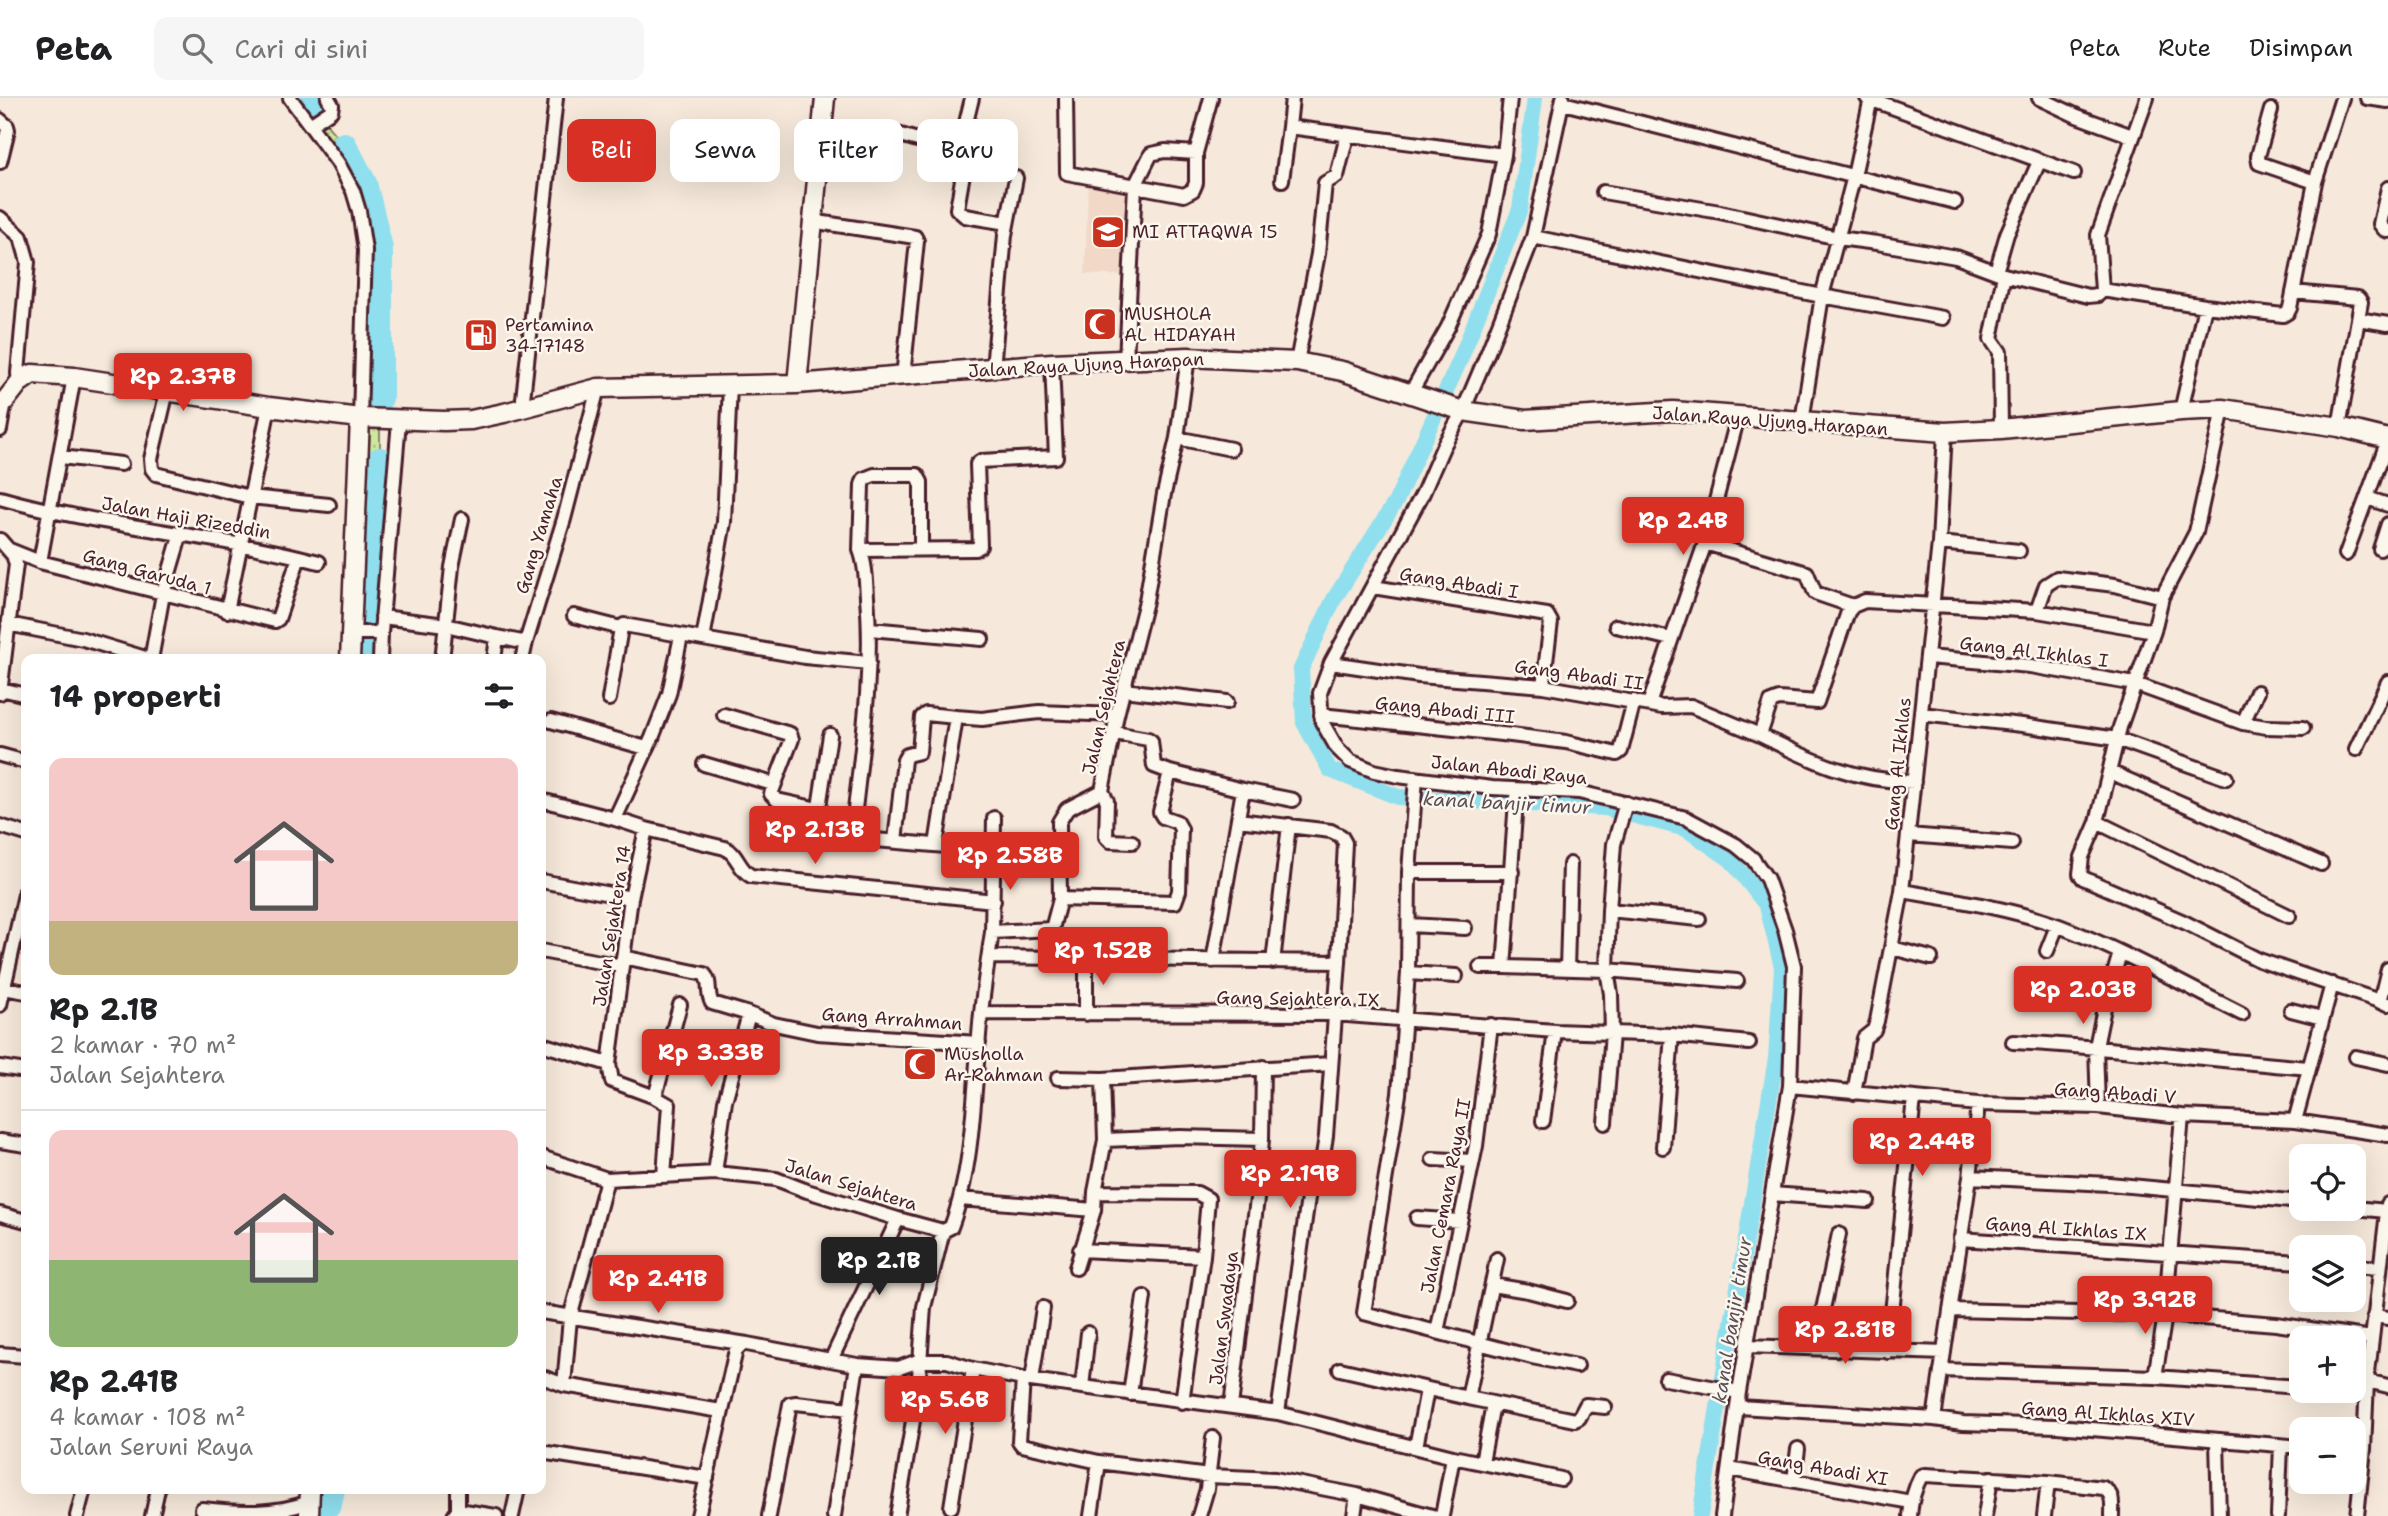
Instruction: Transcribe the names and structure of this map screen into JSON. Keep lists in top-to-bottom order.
{
  "streets": {
    "street": [
      "Jalan Raya Ujung Harapan",
      "Jalan Haji Rizeddin",
      "Gang Yamaha",
      "Gang Garuda 1",
      "Gang Abadi I",
      "Gang Al Ikhlas I",
      "Gang Abadi II",
      "Jalan Sejahtera",
      "Gang Abadi III",
      "Gang Al Ikhlas",
      "Jalan Abadi Raya",
      "Jalan Sejahtera 14",
      "Gang Sejahtera IX",
      "Gang Arrahman",
      "Gang Abadi V",
      "Jalan Cemara Raya II",
      "Gang Al Ikhlas IX",
      "Jalan Swadaya",
      "Gang Al Ikhlas XIV",
      "Gang Abadi XI"
    ]
  },
  "crossings": [
    ["Jalan Raya Ujung Harapan", "Gang Yamaha"],
    ["Jalan Raya Ujung Harapan", "Gang Abadi II"],
    ["Jalan Raya Ujung Harapan", "Jalan Sejahtera"],
    ["Jalan Raya Ujung Harapan", "Gang Al Ikhlas"],
    ["Jalan Haji Rizeddin", "Gang Garuda 1"],
    ["Gang Abadi I", "Gang Abadi II"],
    ["Gang Al Ikhlas I", "Gang Al Ikhlas"],
    ["Gang Abadi II", "Gang Abadi III"],
    ["Gang Abadi III", "Jalan Abadi Raya"],
    ["Gang Al Ikhlas", "Gang Abadi V"],
    ["Jalan Abadi Raya", "Gang Abadi V"],
    ["Jalan Abadi Raya", "Gang Al Ikhlas XIV"],
    ["Jalan Abadi Raya", "Gang Abadi XI"],
    ["Jalan Sejahtera 14", "Gang Arrahman"],
    ["Gang Sejahtera IX", "Jalan Cemara Raya II"]
  ],
  "water": ["kanal banjir timur"],
  "places": {
    "school or university": ["MI ATTAQWA 15"],
    "mosque": ["MUSHOLA AL HIDAYAH", "Musholla Ar-Rahman"],
    "fuel station": ["Pertamina 34-17148"]
  },
  "page": {
    "header": "Peta",
    "search": "Cari di sini",
    "nav": ["Peta", "Rute", "Disimpan"],
    "chip": [
      "Beli",
      "Sewa",
      "Filter",
      "Baru"
    ],
    "price": [
      "Rp 2.37B",
      "Rp 2.4B",
      "Rp 2.13B",
      "Rp 2.58B",
      "Rp 1.52B",
      "Rp 2.03B",
      "Rp 3.33B",
      "Rp 2.44B",
      "Rp 2.19B",
      "Rp 2.1B",
      "Rp 2.41B",
      "Rp 3.92B",
      "Rp 2.81B",
      "Rp 5.6B"
    ],
    "heading": "14 properti",
    "list": [
      {
        "name": "Rp 2.1B",
        "note": "2 kamar · 70 m² · Jalan Sejahtera"
      },
      {
        "name": "Rp 2.41B",
        "note": "4 kamar · 108 m² · Jalan Seruni Raya"
      }
    ],
    "map_buttons": ["+", "−"]
  }
}
